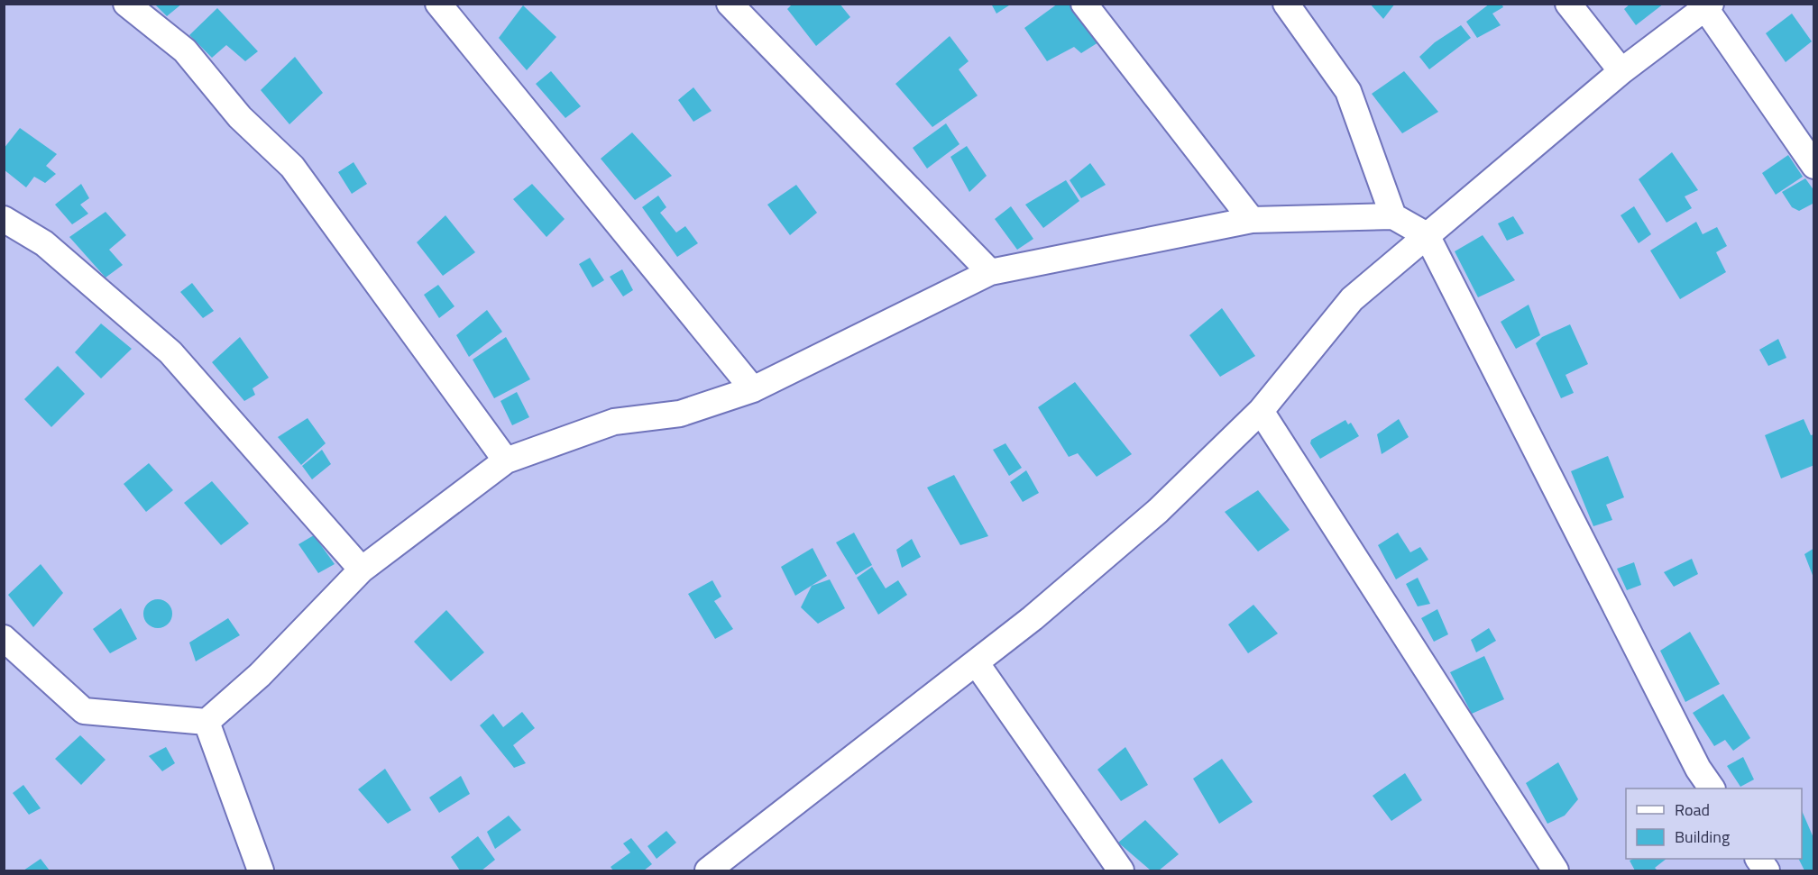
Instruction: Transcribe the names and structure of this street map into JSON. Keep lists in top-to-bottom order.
{
  "legend": ["Road", "Building"]
}
